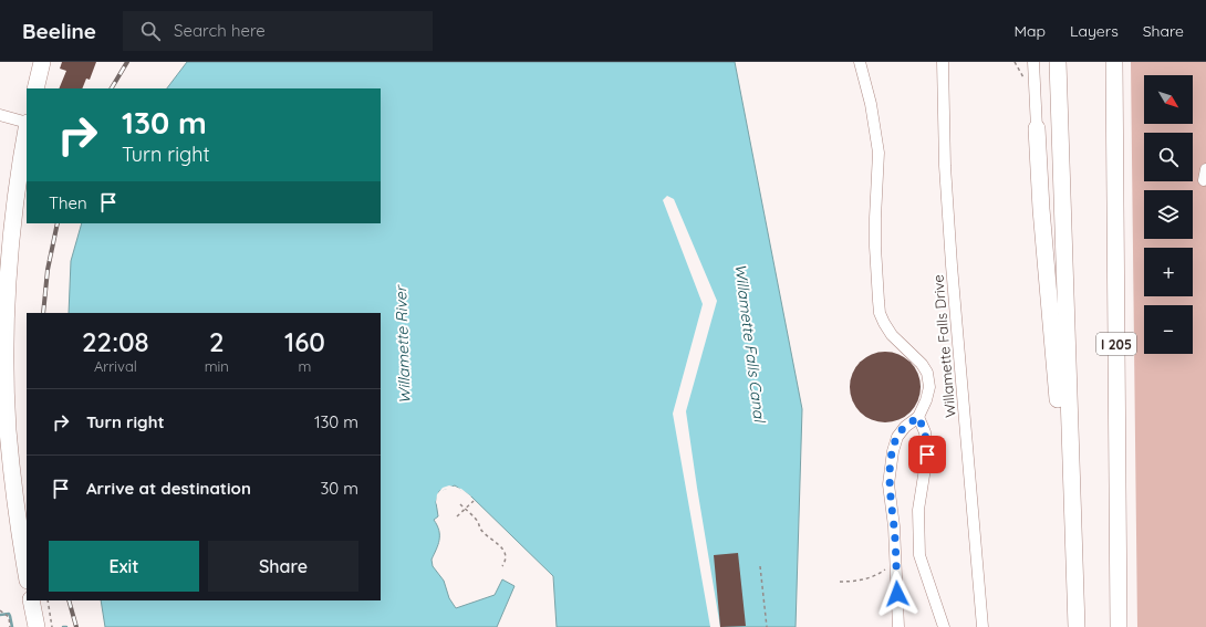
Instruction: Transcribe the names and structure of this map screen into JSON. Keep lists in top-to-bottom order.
{
  "streets": {
    "highway": ["I 205"],
    "street": ["Willamette Falls Drive"]
  },
  "water": ["Willamette Falls Canal", "Willamette River"],
  "north": "bottom right",
  "page": {
    "header": "Beeline",
    "search": "Search here",
    "nav": ["Map", "Layers", "Share"],
    "map_buttons": ["+", "−"],
    "turn": ["130 m", "Turn right"],
    "then": "Then",
    "eta": [
      "22:08",
      "Arrival",
      "2",
      "min",
      "160",
      "m"
    ],
    "list": [
      {
        "name": "Turn right",
        "value": "130 m"
      },
      {
        "name": "Arrive at destination",
        "value": "30 m"
      }
    ],
    "buttons": ["Exit", "Share"]
  }
}
